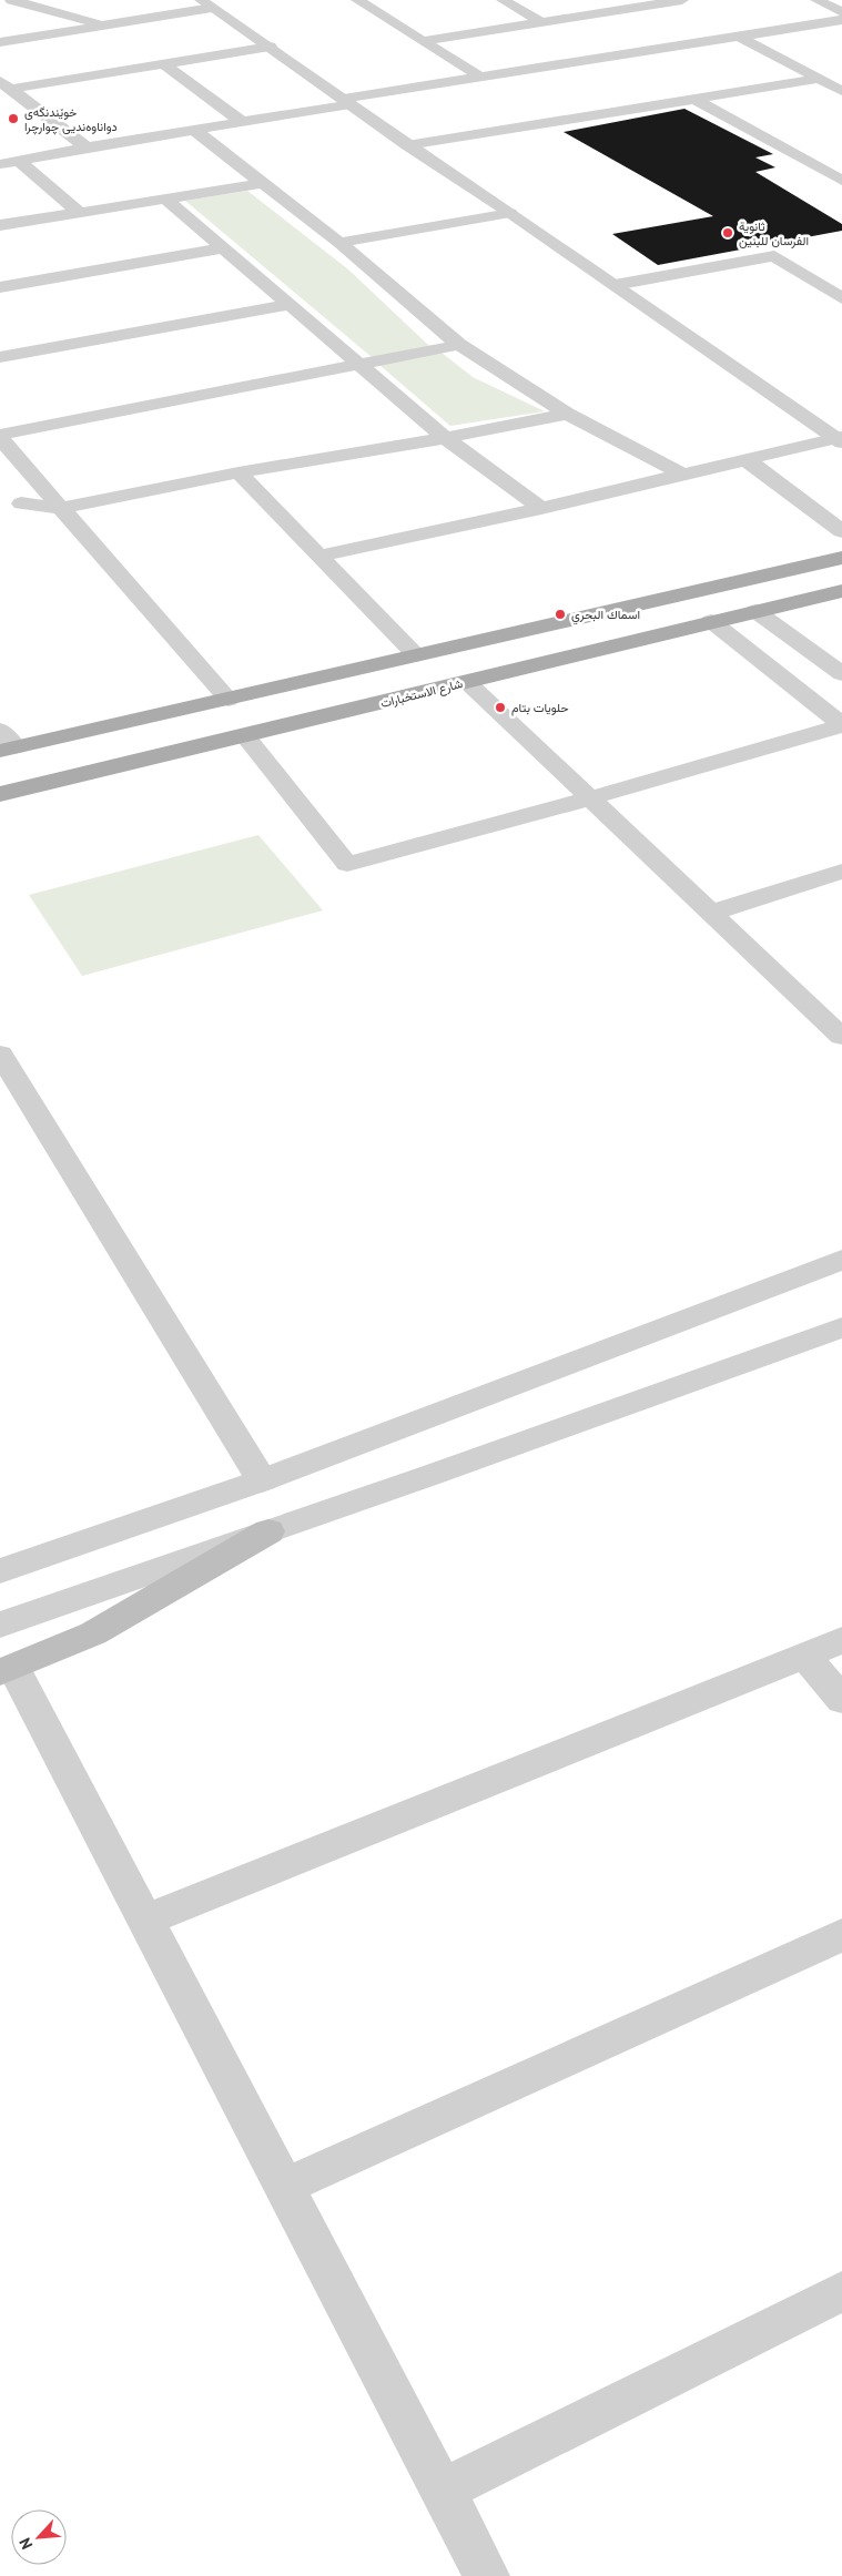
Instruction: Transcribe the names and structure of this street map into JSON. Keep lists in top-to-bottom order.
{
  "streets": {
    "main road": ["شارع الاستخبارات"]
  },
  "places": [
    "خوێندنگەی دواناوەندیی چوارچرا",
    "ثانوية الفرسان للبنين",
    "اسماك البحري",
    "حلويات بتام"
  ],
  "north": "bottom left"
}
